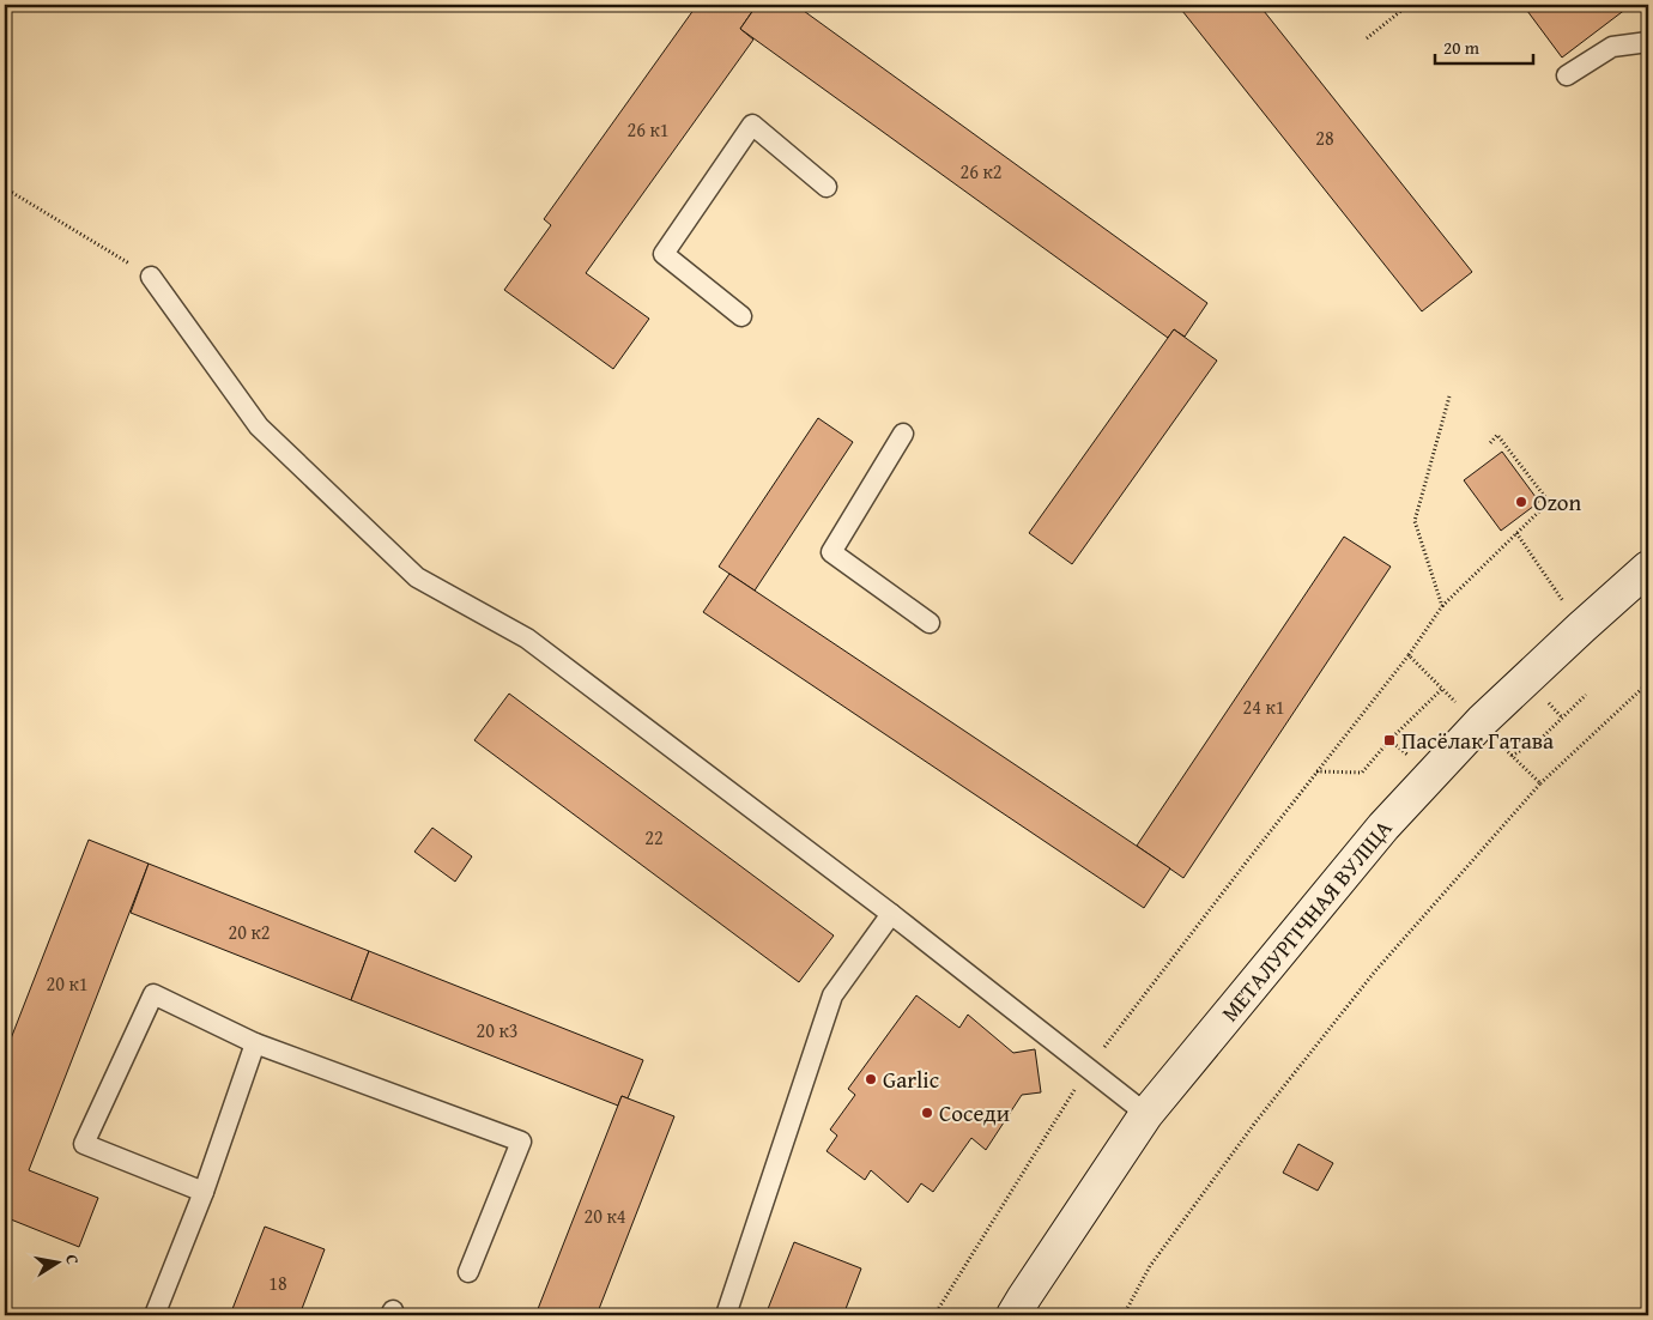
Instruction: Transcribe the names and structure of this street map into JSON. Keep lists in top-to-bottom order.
{
  "streets": {
    "street": ["МЕТАЛУРГІЧНАЯ ВУЛІЦА"]
  },
  "places": {
    "other": ["Ozon", "Garlic", "Соседи"],
    "transit": ["Пасёлак Гатава"]
  },
  "house_numbers": [
    "26 к1",
    "28",
    "26 к2",
    "24 к1",
    "22",
    "20 к2",
    "20 к1",
    "20 к3",
    "20 к4",
    "18"
  ],
  "scale_bar": "20 m",
  "north": "right"
}
